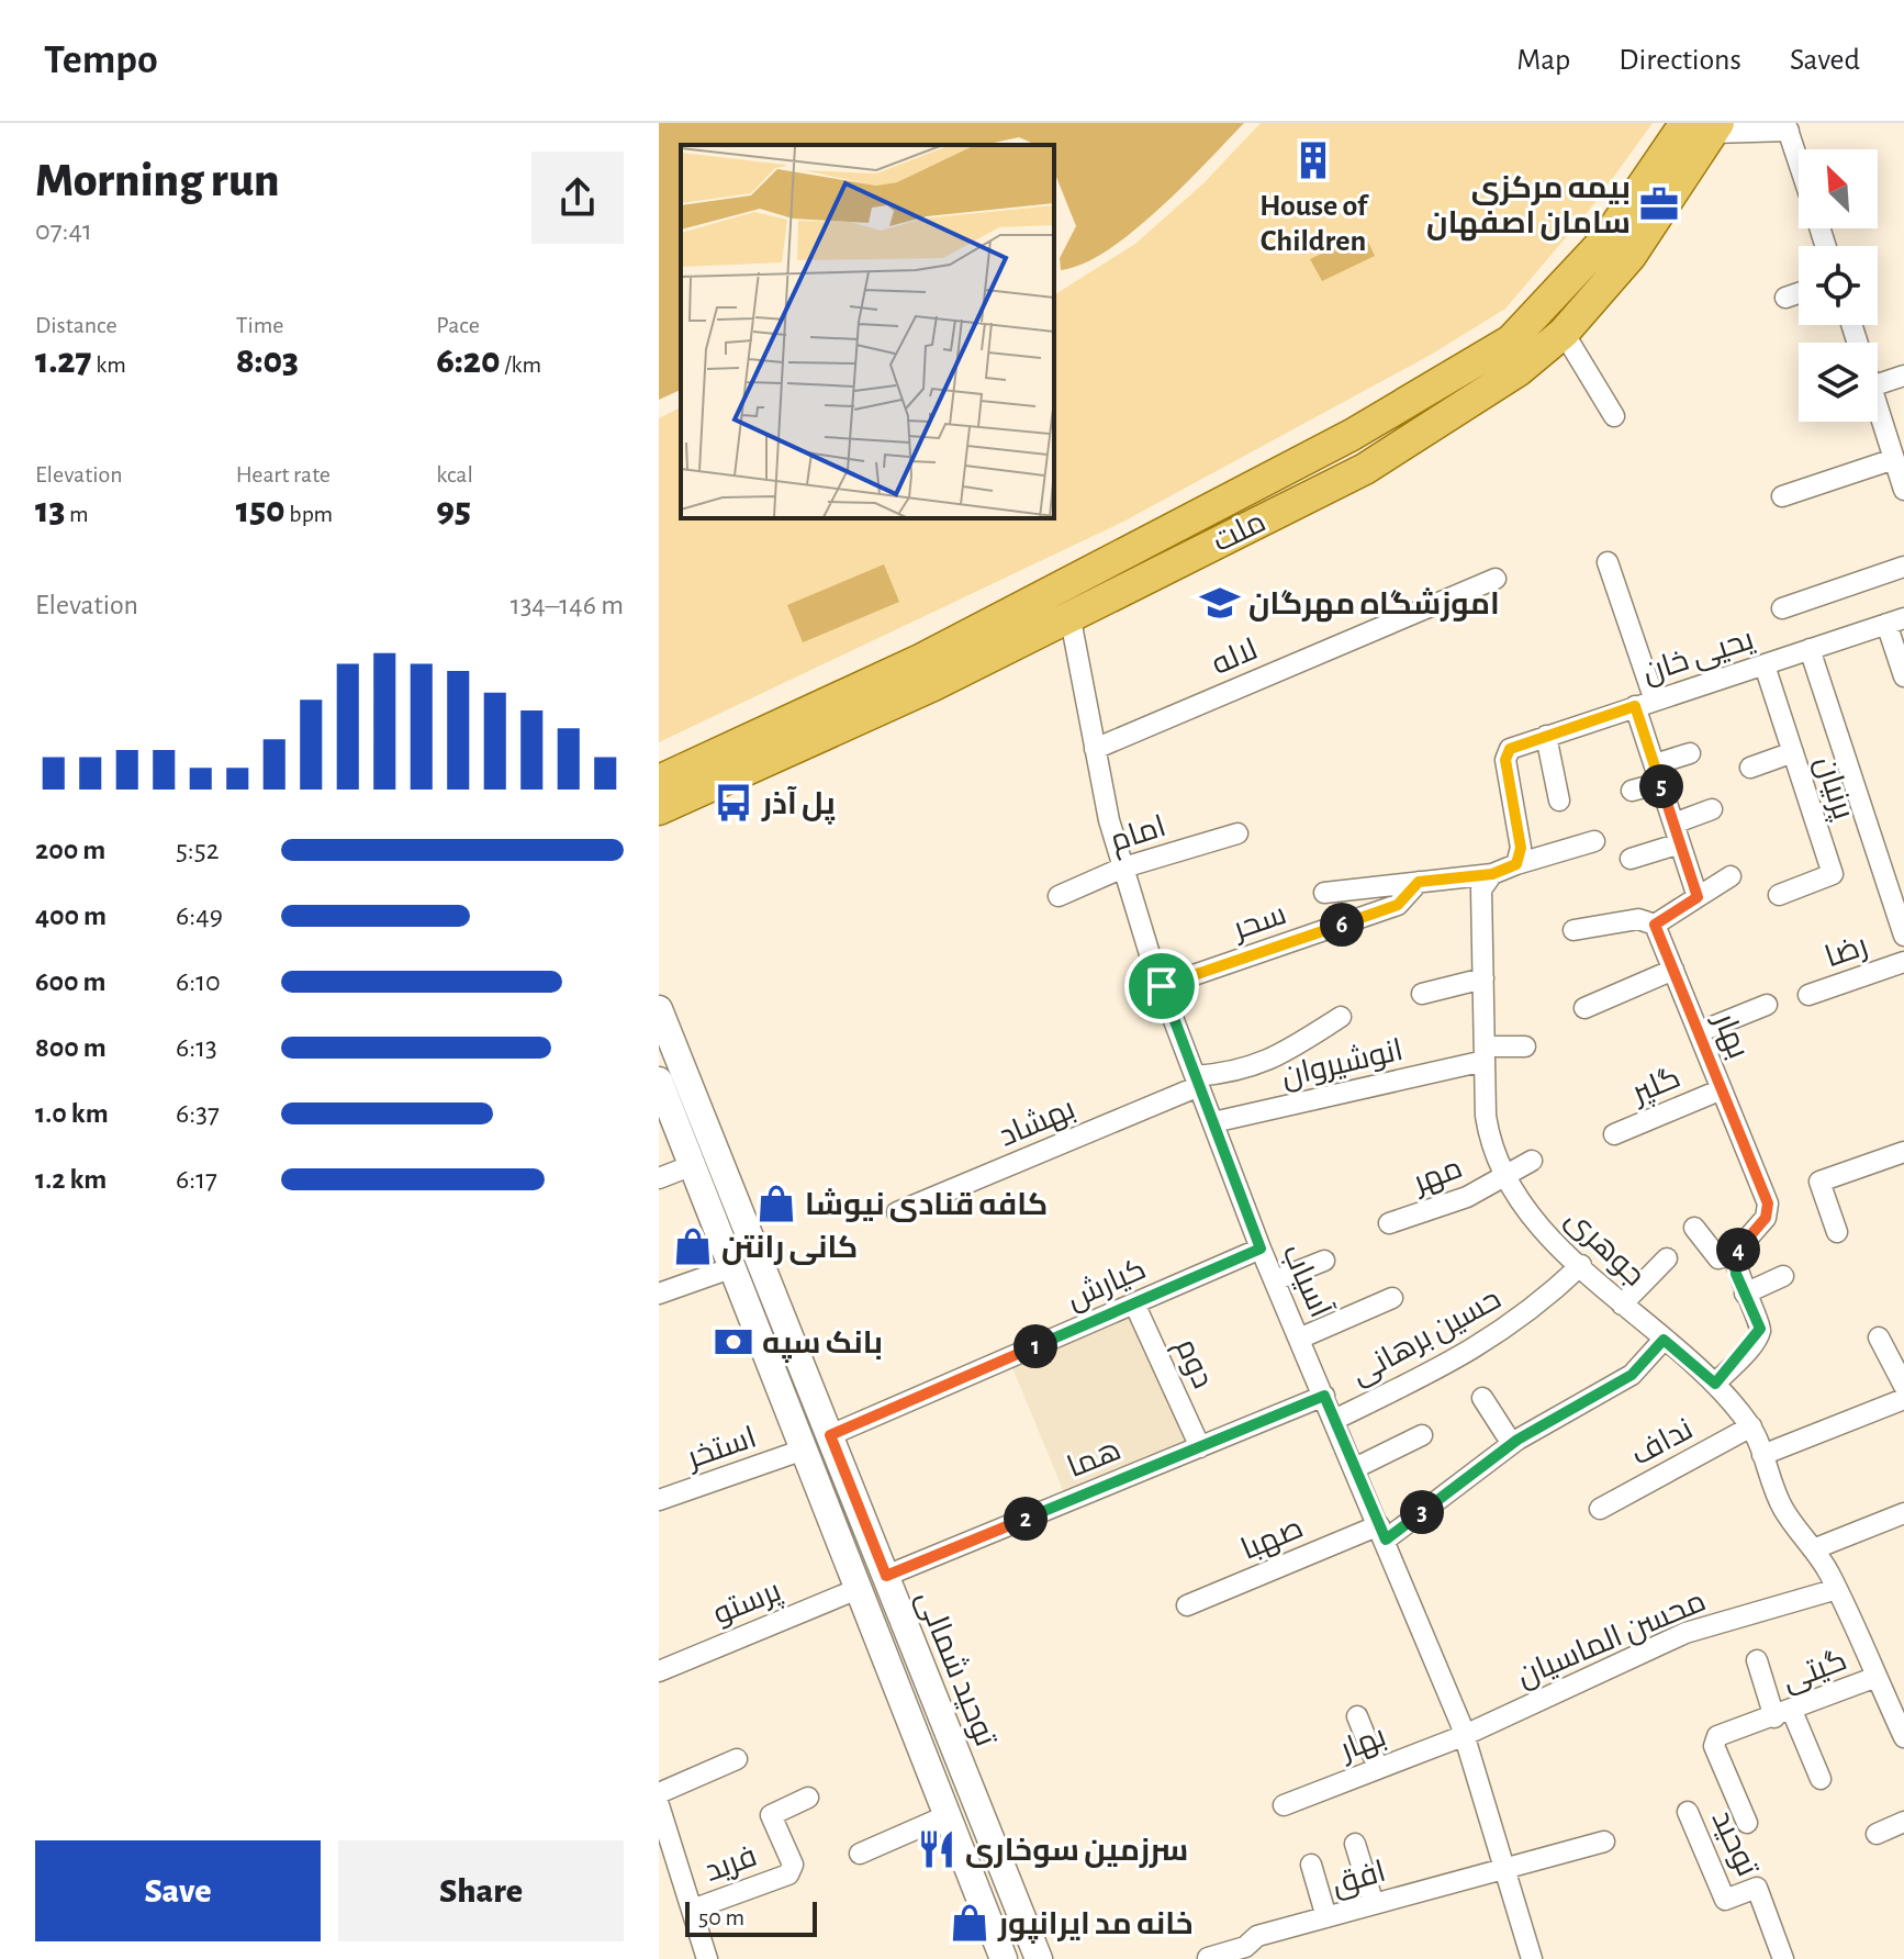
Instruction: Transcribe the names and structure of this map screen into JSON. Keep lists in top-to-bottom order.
{
  "streets": {
    "main road": ["ملت", "توحید شمالی"],
    "street": [
      "یحیی خان",
      "لاله",
      "پرنیان",
      "امام",
      "سحر",
      "رضا",
      "بهار",
      "انوشیروان",
      "گلپر",
      "بهشاد",
      "مهر",
      "جوهری",
      "آسیاب",
      "کیارش",
      "حسین برهانی",
      "دوم",
      "نداف",
      "استخر",
      "هما",
      "صهبا",
      "پرستو",
      "محسن الماسیان",
      "گیتی",
      "توحید",
      "فرید",
      "افق"
    ]
  },
  "crossings": [
    ["ملت", "آسیاب"],
    ["یحیی خان", "پرنیان"],
    ["لاله", "آسیاب"],
    ["امام", "آسیاب"],
    ["سحر", "جوهری"],
    ["سحر", "آسیاب"],
    ["بهار", "گلپر"],
    ["بهار", "آسیاب"],
    ["بهار", "محسن الماسیان"],
    ["انوشیروان", "جوهری"],
    ["انوشیروان", "آسیاب"],
    ["بهشاد", "آسیاب"],
    ["مهر", "جوهری"],
    ["جوهری", "حسین برهانی"],
    ["جوهری", "نداف"],
    ["جوهری", "صهبا"],
    ["جوهری", "محسن الماسیان"],
    ["جوهری", "گیتی"],
    ["آسیاب", "کیارش"],
    ["آسیاب", "حسین برهانی"],
    ["آسیاب", "هما"],
    ["آسیاب", "صهبا"],
    ["آسیاب", "محسن الماسیان"],
    ["آسیاب", "افق"],
    ["کیارش", "دوم"],
    ["کیارش", "توحید شمالی"],
    ["دوم", "هما"],
    ["استخر", "توحید شمالی"],
    ["هما", "توحید شمالی"],
    ["پرستو", "توحید شمالی"]
  ],
  "places": {
    "building": ["House of Children"],
    "office": ["بیمه مرکزی سامان اصفهان"],
    "school or university": ["اموزشگاه مهرگان"],
    "bus stop": ["پل آذر"],
    "shop": ["کافه قنادی نیوشا", "کانی رانتن", "خانه مد ایرانپور"],
    "bank": ["بانک سپه"],
    "restaurant": ["سرزمین سوخاری"]
  },
  "scale_bar": "50 m",
  "north": "top left",
  "page": {
    "header": "Tempo",
    "nav": ["Map", "Directions", "Saved"],
    "heading": ["Morning run", "07:41"],
    "stats": [
      ["Distance", "1.27 km"],
      ["Time", "8:03"],
      ["Pace", "6:20 /km"],
      ["Elevation", "13 m"],
      ["Heart rate", "150 bpm"],
      ["kcal", "95"]
    ],
    "chart": ["Elevation", "134–146 m"],
    "pins": [
      "5",
      "6",
      "4",
      "1",
      "3",
      "2"
    ],
    "list": [
      {
        "name": "200 m",
        "note": "5:52"
      },
      {
        "name": "400 m",
        "note": "6:49"
      },
      {
        "name": "600 m",
        "note": "6:10"
      },
      {
        "name": "800 m",
        "note": "6:13"
      },
      {
        "name": "1.0 km",
        "note": "6:37"
      },
      {
        "name": "1.2 km",
        "note": "6:17"
      }
    ],
    "buttons": ["Save", "Share"],
    "scale": "50 m"
  }
}
